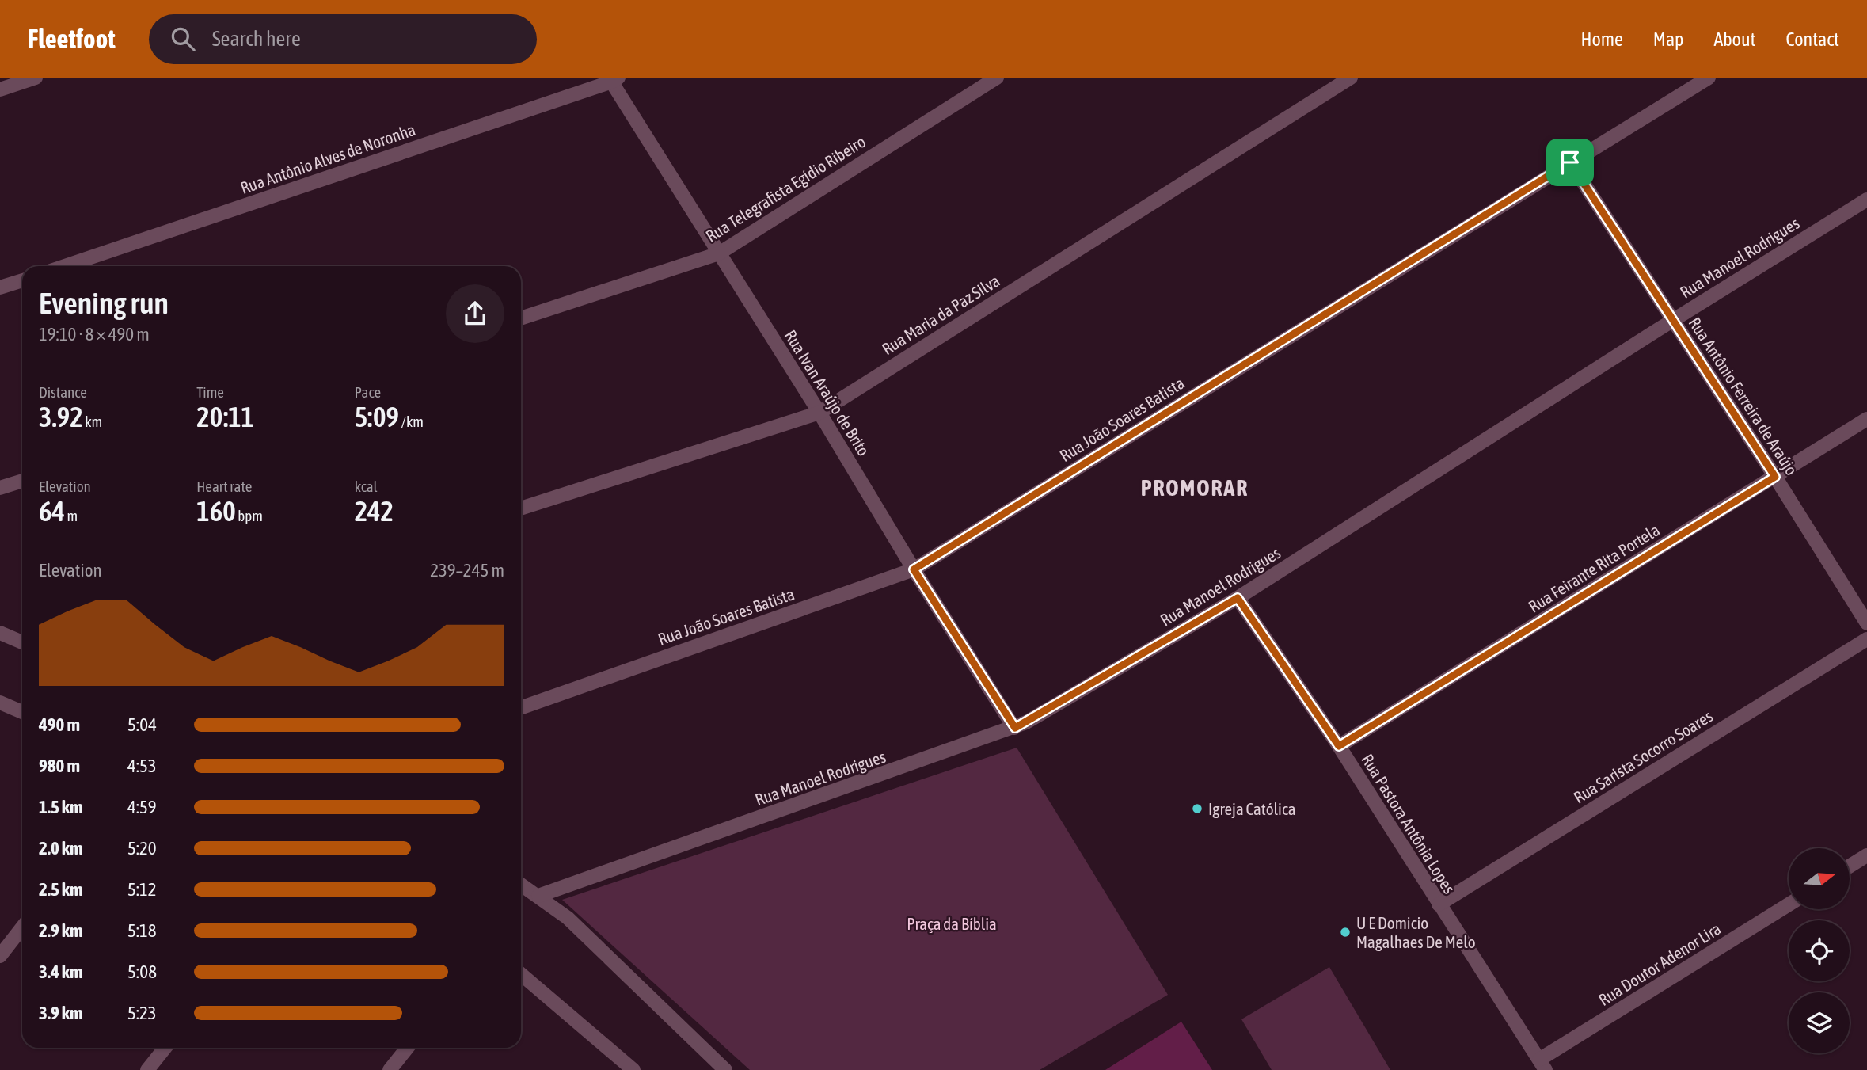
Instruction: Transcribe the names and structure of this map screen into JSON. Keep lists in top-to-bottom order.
{
  "streets": {
    "street": [
      "Rua Antônio Alves de Noronha",
      "Rua Telegrafista Egídio Ribeiro",
      "Rua Manoel Rodrigues",
      "Rua Maria da Paz Silva",
      "Rua Ivan Araújo de Brito",
      "Rua Antônio Ferreira de Araújo",
      "Rua João Soares Batista",
      "Rua Feirante Rita Portela",
      "Rua Sarista Socorro Soares",
      "Rua Pastora Antônia Lopes",
      "Rua Doutor Adenor Lira"
    ]
  },
  "crossings": [
    ["Rua Antônio Alves de Noronha", "Rua Ivan Araújo de Brito"],
    ["Rua Telegrafista Egídio Ribeiro", "Rua Ivan Araújo de Brito"],
    ["Rua Manoel Rodrigues", "Rua Ivan Araújo de Brito"],
    ["Rua Manoel Rodrigues", "Rua Antônio Ferreira de Araújo"],
    ["Rua Manoel Rodrigues", "Rua Pastora Antônia Lopes"],
    ["Rua Maria da Paz Silva", "Rua Ivan Araújo de Brito"],
    ["Rua Ivan Araújo de Brito", "Rua João Soares Batista"],
    ["Rua Antônio Ferreira de Araújo", "Rua João Soares Batista"],
    ["Rua Antônio Ferreira de Araújo", "Rua Feirante Rita Portela"],
    ["Rua Feirante Rita Portela", "Rua Pastora Antônia Lopes"],
    ["Rua Sarista Socorro Soares", "Rua Pastora Antônia Lopes"],
    ["Rua Pastora Antônia Lopes", "Rua Doutor Adenor Lira"]
  ],
  "districts": ["PROMORAR"],
  "parks": ["Praça da Bíblia"],
  "places": ["Igreja Católica", "U E Domicio Magalhaes De Melo"],
  "north": "right",
  "page": {
    "header": "Fleetfoot",
    "search": "Search here",
    "nav": [
      "Home",
      "Map",
      "About",
      "Contact"
    ],
    "heading": ["Evening run", "19:10 · 8 × 490 m"],
    "stats": [
      ["Distance", "3.92 km"],
      ["Time", "20:11"],
      ["Pace", "5:09 /km"],
      ["Elevation", "64 m"],
      ["Heart rate", "160 bpm"],
      ["kcal", "242"]
    ],
    "chart": ["Elevation", "239–245 m"],
    "list": [
      {
        "name": "490 m",
        "note": "5:04"
      },
      {
        "name": "980 m",
        "note": "4:53"
      },
      {
        "name": "1.5 km",
        "note": "4:59"
      },
      {
        "name": "2.0 km",
        "note": "5:20"
      },
      {
        "name": "2.5 km",
        "note": "5:12"
      },
      {
        "name": "2.9 km",
        "note": "5:18"
      },
      {
        "name": "3.4 km",
        "note": "5:08"
      },
      {
        "name": "3.9 km",
        "note": "5:23"
      }
    ]
  }
}
